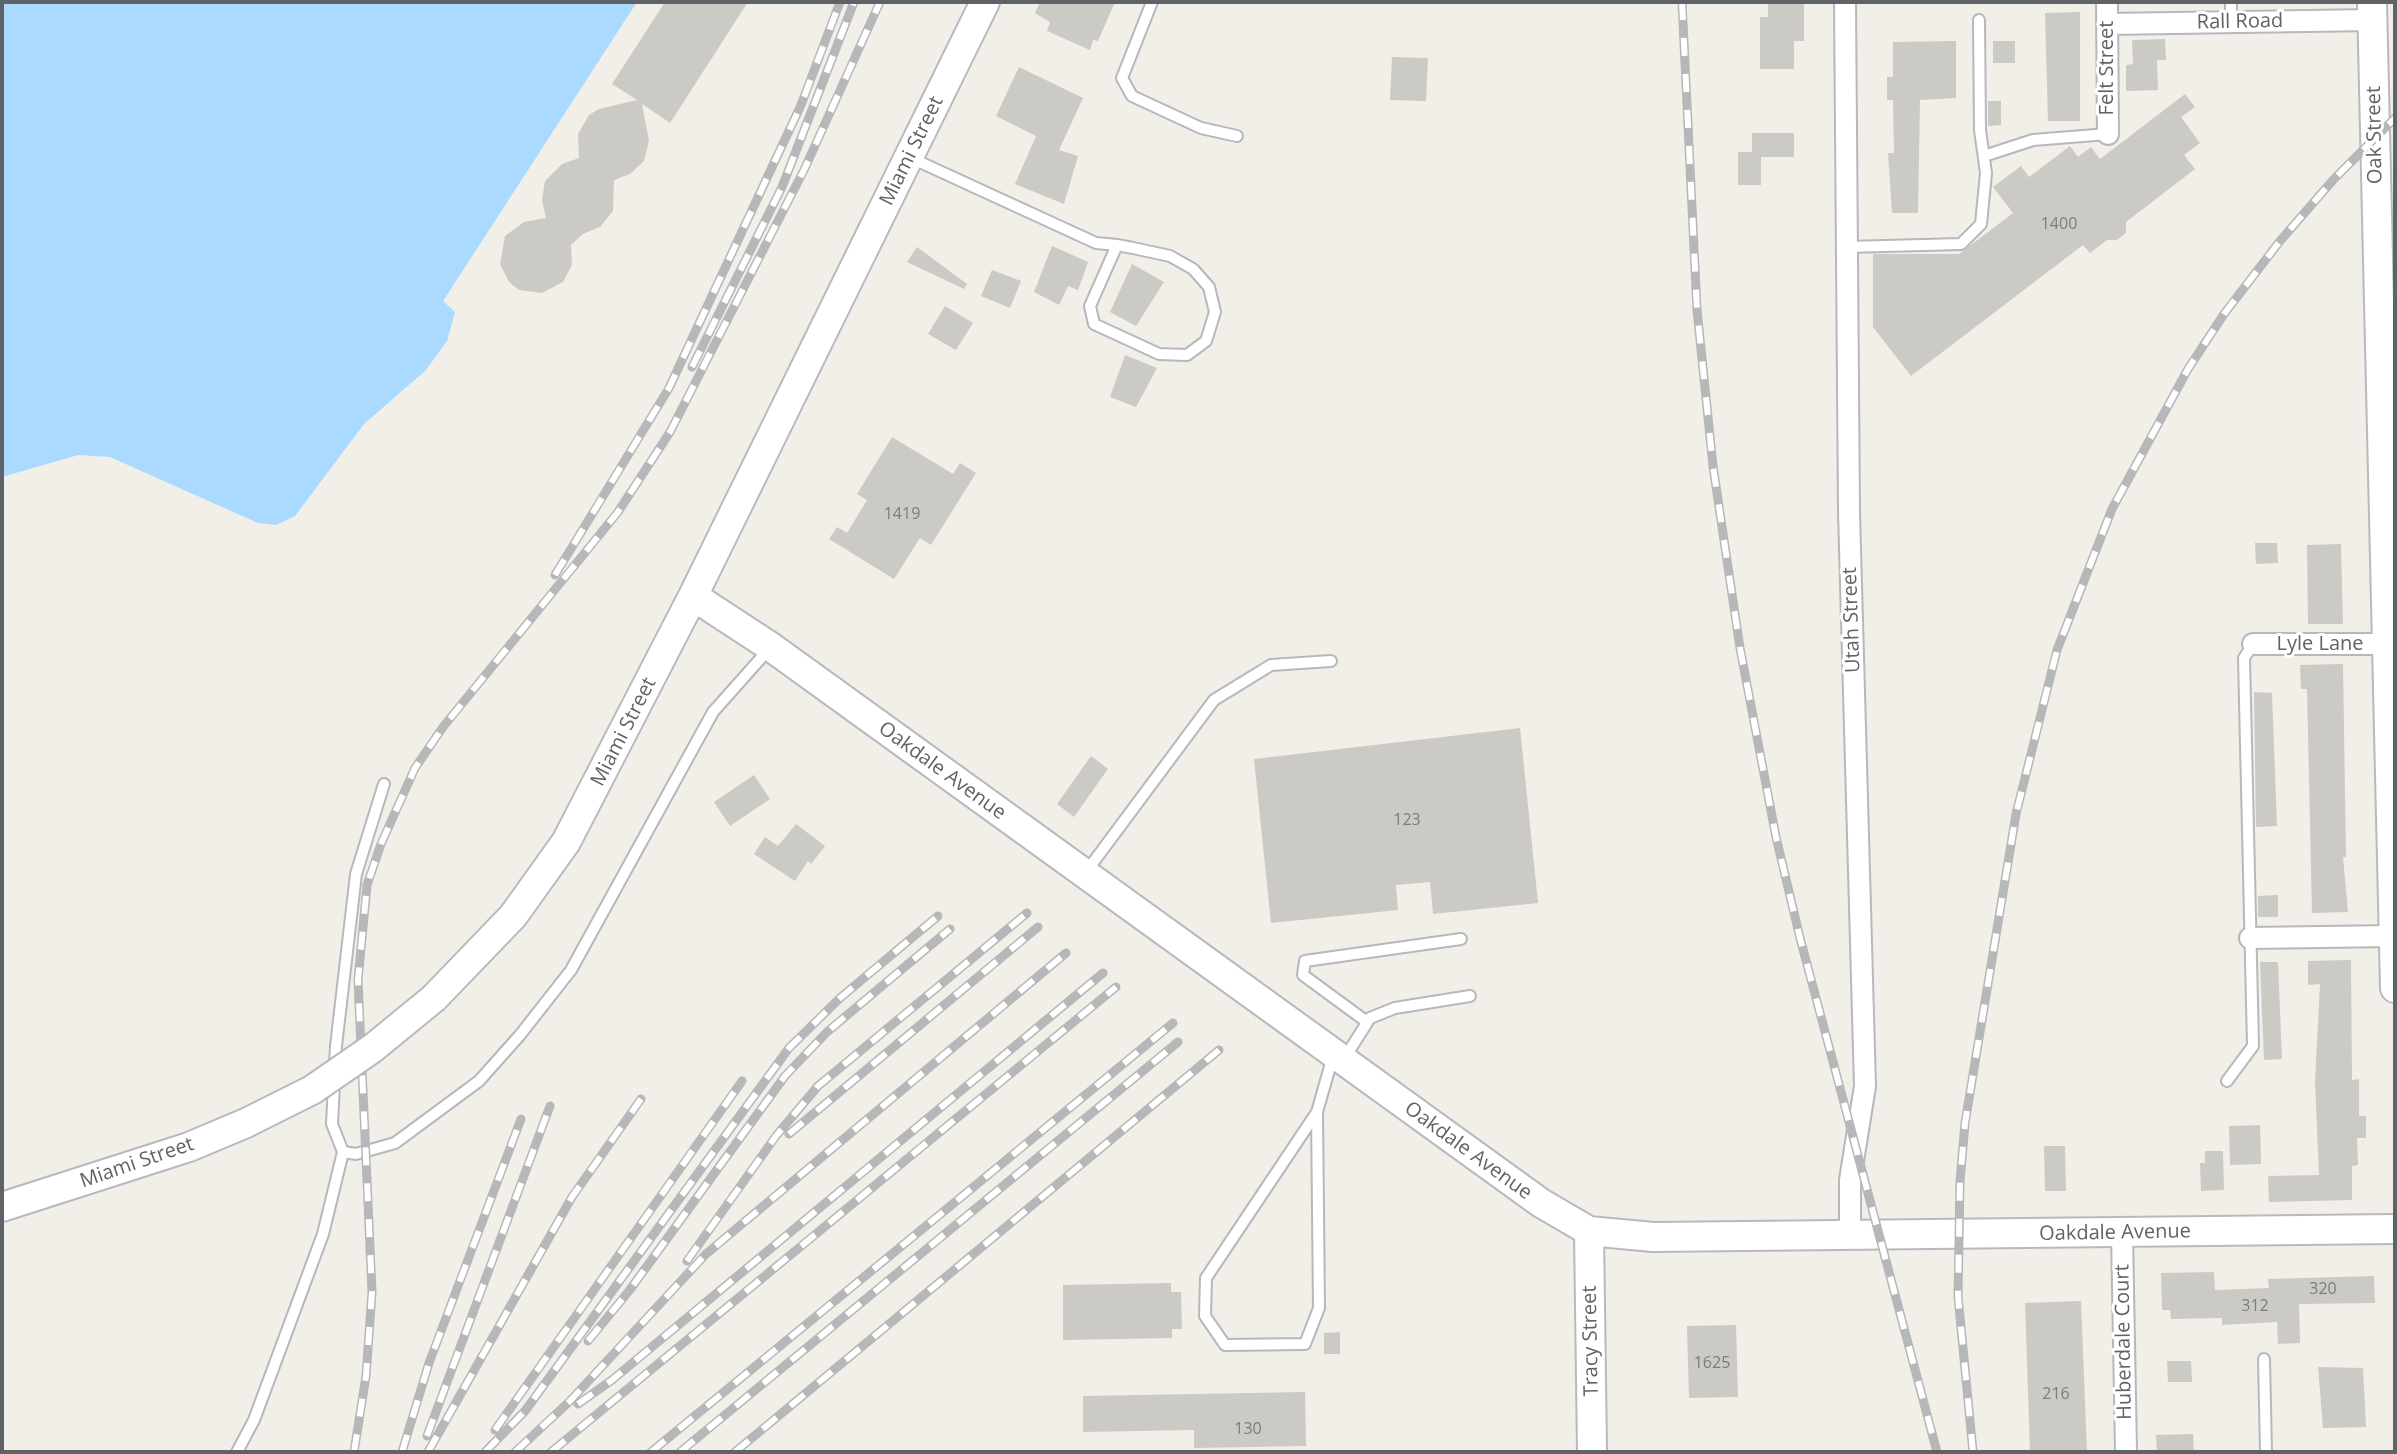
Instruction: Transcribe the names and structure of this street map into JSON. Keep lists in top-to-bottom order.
{
  "streets": {
    "street": [
      "Rall Road",
      "Felt Street",
      "Oak Street",
      "Miami Street",
      "Utah Street",
      "Lyle Lane",
      "Oakdale Avenue",
      "Tracy Street",
      "Huberdale Court"
    ]
  },
  "crossings": [
    ["Rall Road", "Felt Street"],
    ["Rall Road", "Oak Street"],
    ["Oak Street", "Lyle Lane"],
    ["Miami Street", "Oakdale Avenue"],
    ["Utah Street", "Oakdale Avenue"],
    ["Oakdale Avenue", "Tracy Street"],
    ["Oakdale Avenue", "Huberdale Court"]
  ],
  "house_numbers": [
    "1400",
    "1419",
    "123",
    "320",
    "312",
    "1625",
    "216",
    "130"
  ]
}
